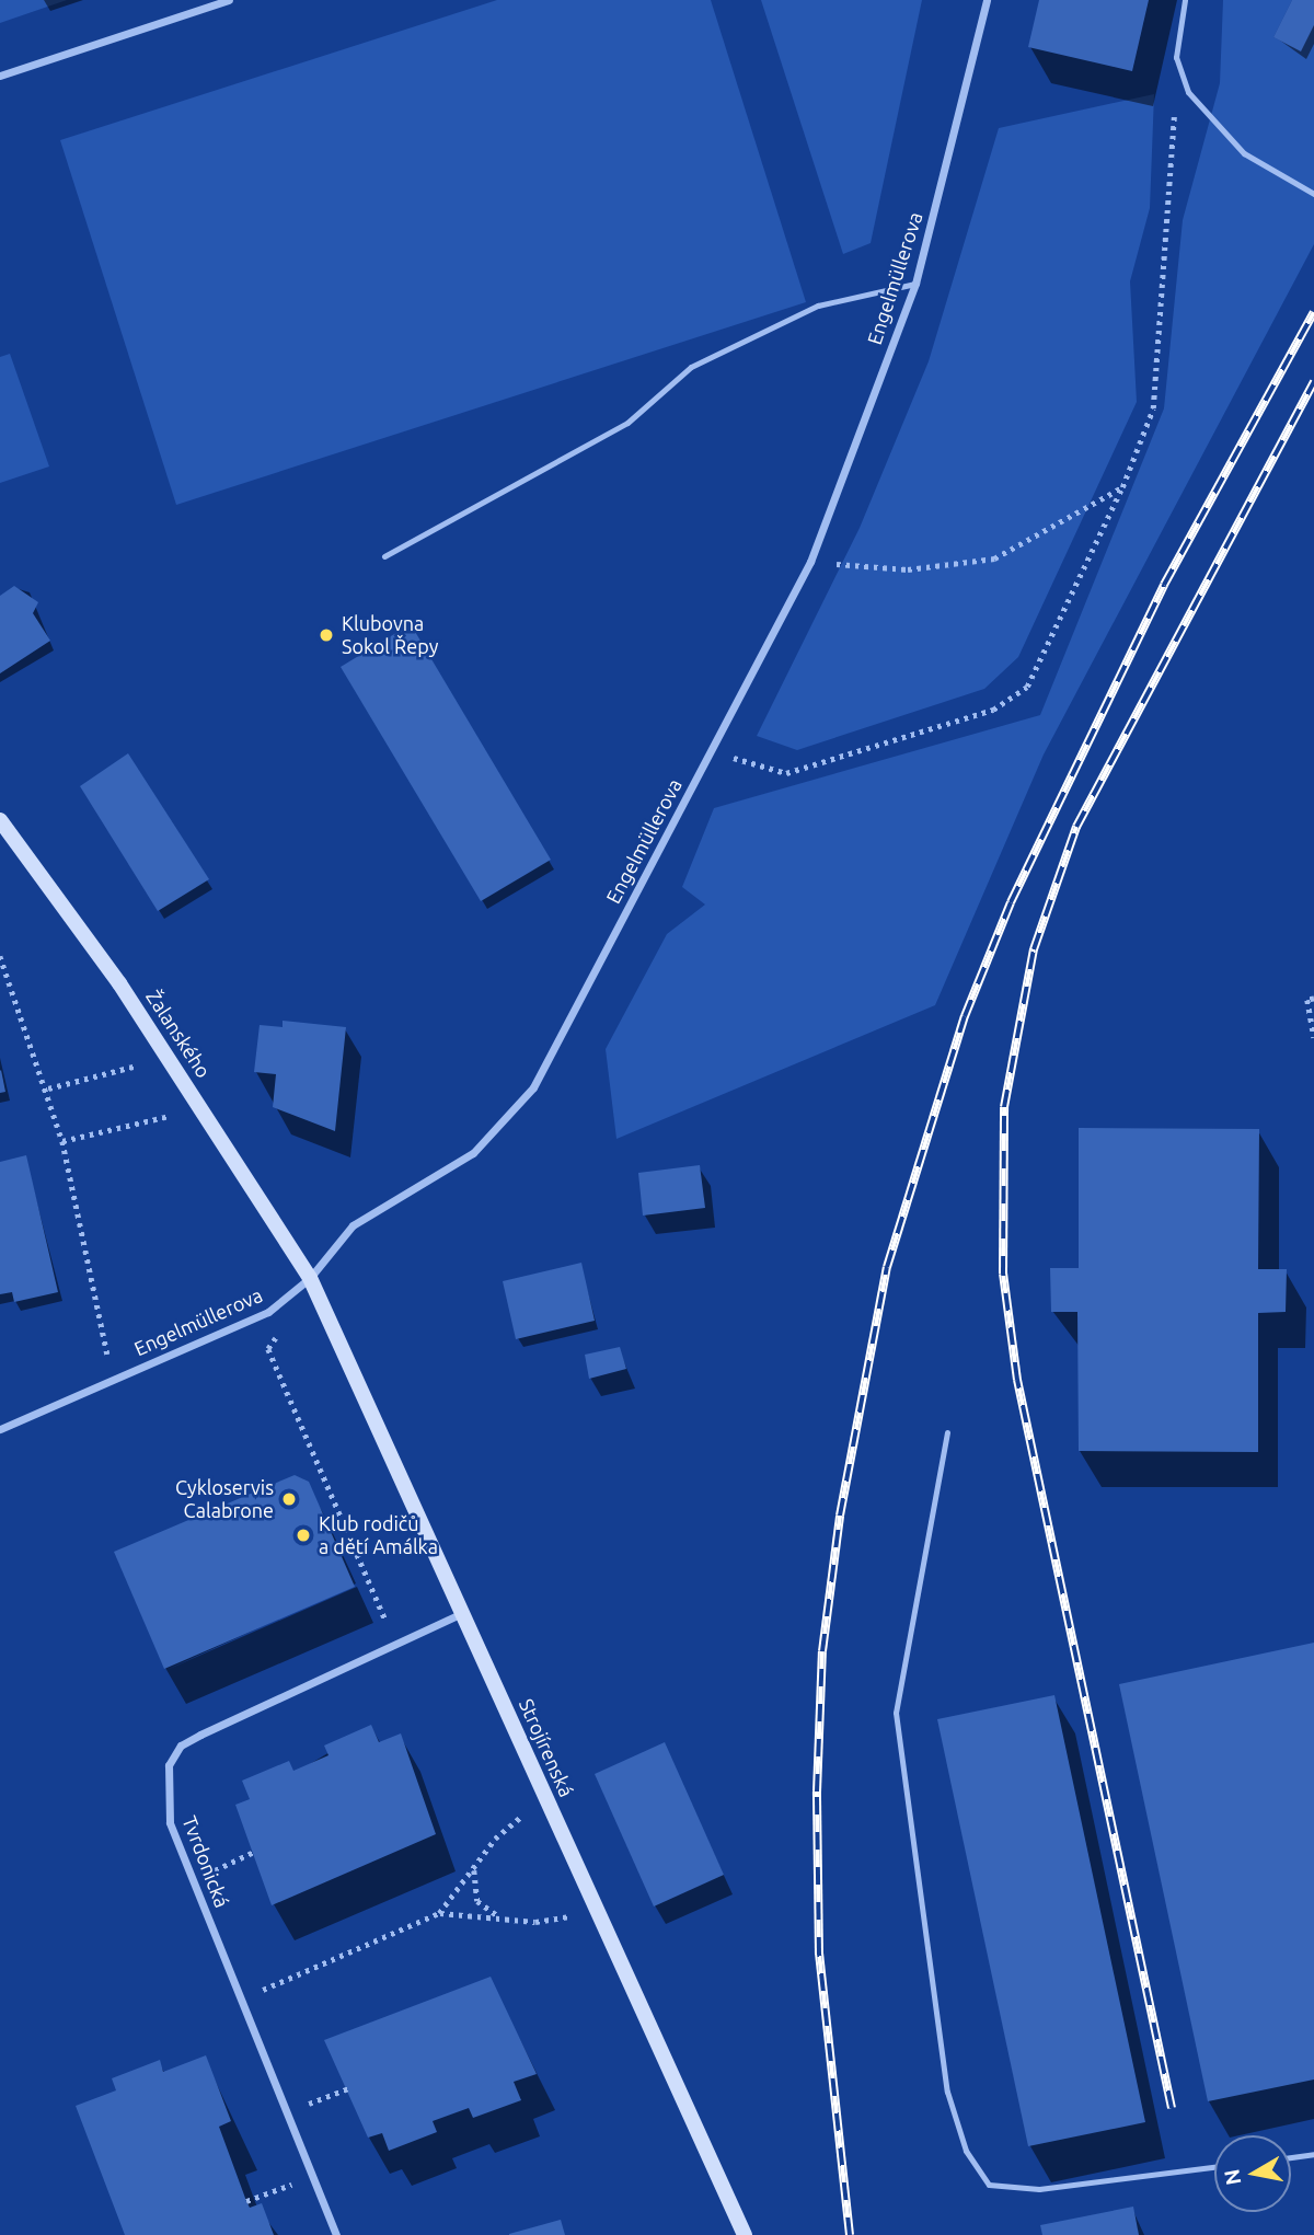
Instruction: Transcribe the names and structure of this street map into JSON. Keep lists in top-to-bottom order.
{
  "streets": {
    "street": [
      "Engelmüllerova",
      "Žalanského",
      "Strojírenská",
      "Tvrdonická"
    ]
  },
  "crossings": [
    ["Engelmüllerova", "Žalanského"],
    ["Engelmüllerova", "Strojírenská"],
    ["Žalanského", "Strojírenská"],
    ["Strojírenská", "Tvrdonická"]
  ],
  "places": ["Klubovna Sokol Řepy", "Cykloservis Calabrone", "Klub rodičů a dětí Amálka"],
  "north": "left"
}
